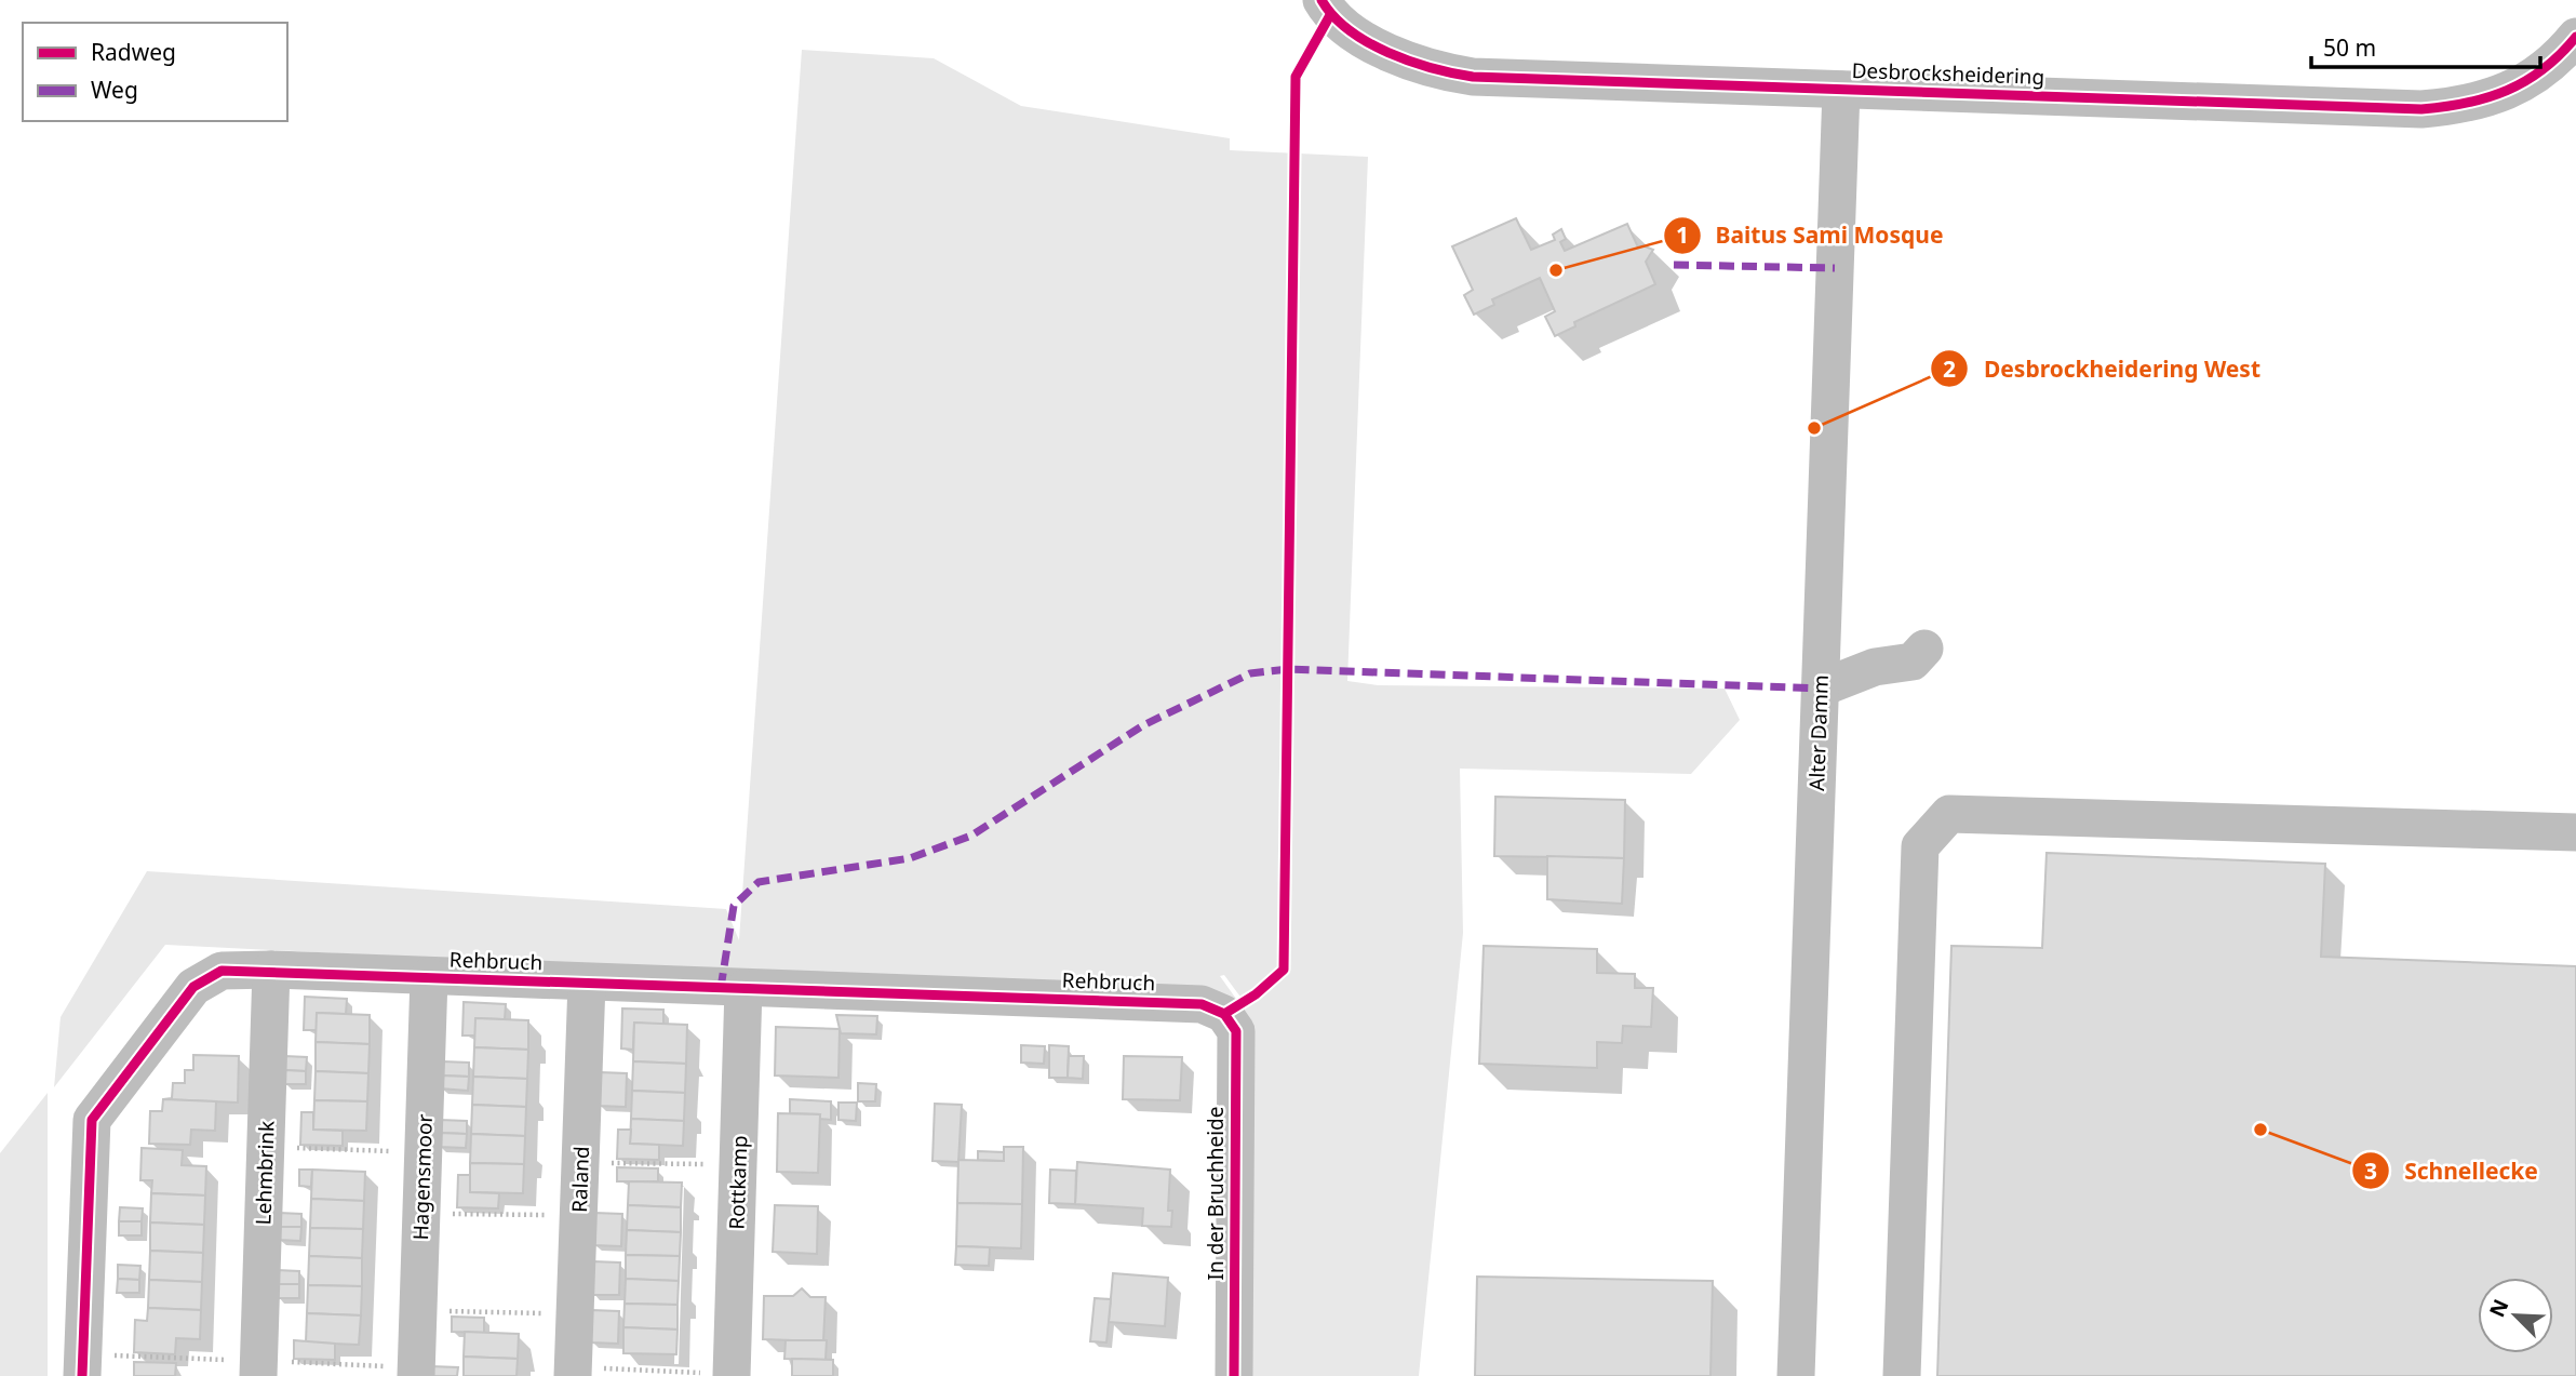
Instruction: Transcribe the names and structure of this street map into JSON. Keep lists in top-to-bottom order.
{
  "streets": {
    "street": [
      "Desbrocksheidering",
      "Alter Damm",
      "Rehbruch",
      "Lehmbrink",
      "Hagensmoor",
      "Raland",
      "Rottkamp",
      "In der Bruchheide"
    ]
  },
  "crossings": [
    ["Desbrocksheidering", "Alter Damm"],
    ["Rehbruch", "Lehmbrink"],
    ["Rehbruch", "Hagensmoor"],
    ["Rehbruch", "Raland"],
    ["Rehbruch", "Rottkamp"],
    ["Rehbruch", "In der Bruchheide"]
  ],
  "places": ["Baitus Sami Mosque", "Desbrockheidering West", "Schnellecke"],
  "legend": ["Radweg", "Weg"],
  "scale_bar": "50 m",
  "north": "top left"
}
